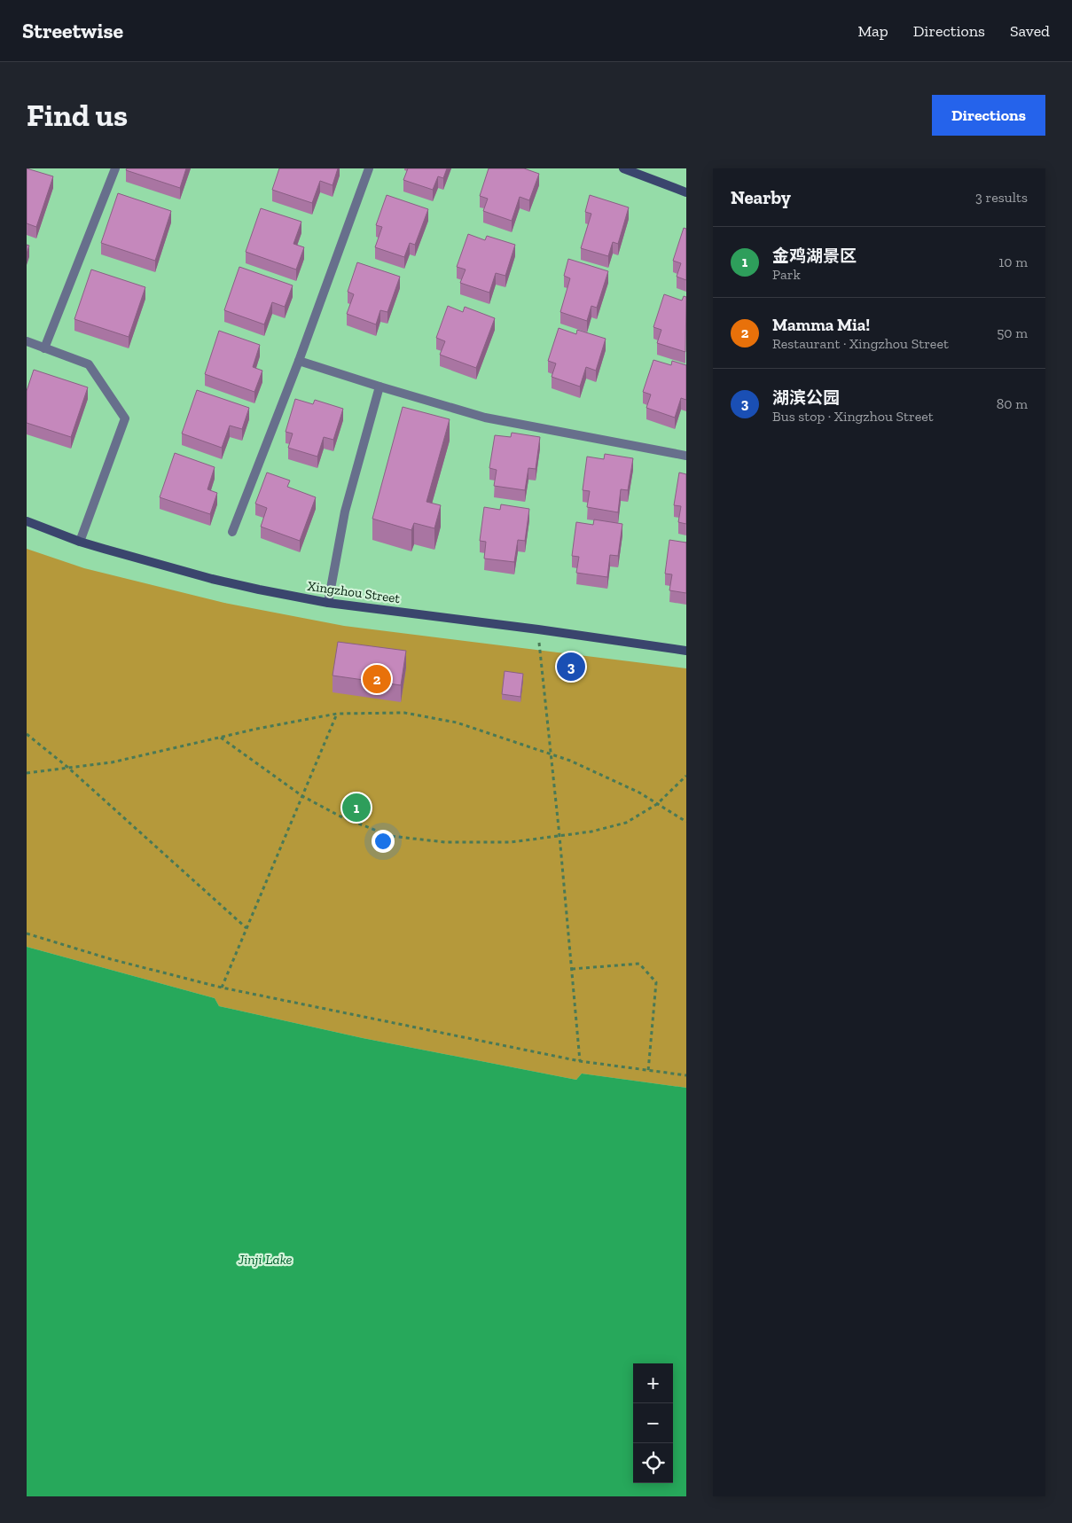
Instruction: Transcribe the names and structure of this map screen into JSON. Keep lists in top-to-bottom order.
{
  "streets": {
    "street": ["Xingzhou Street"]
  },
  "water": ["Jinji Lake"],
  "page": {
    "header": "Streetwise",
    "nav": ["Map", "Directions", "Saved"],
    "buttons": "Directions",
    "title": "Find us",
    "heading": ["Nearby", "3 results"],
    "list": [
      {
        "mark": "1",
        "name": "金鸡湖景区",
        "note": "Park",
        "value": "10 m"
      },
      {
        "mark": "2",
        "name": "Mamma Mia!",
        "note": "Restaurant · Xingzhou Street",
        "value": "50 m"
      },
      {
        "mark": "3",
        "name": "湖滨公园",
        "note": "Bus stop · Xingzhou Street",
        "value": "80 m"
      }
    ],
    "pins": ["3", "2", "1"],
    "map_buttons": ["+", "−"]
  }
}
